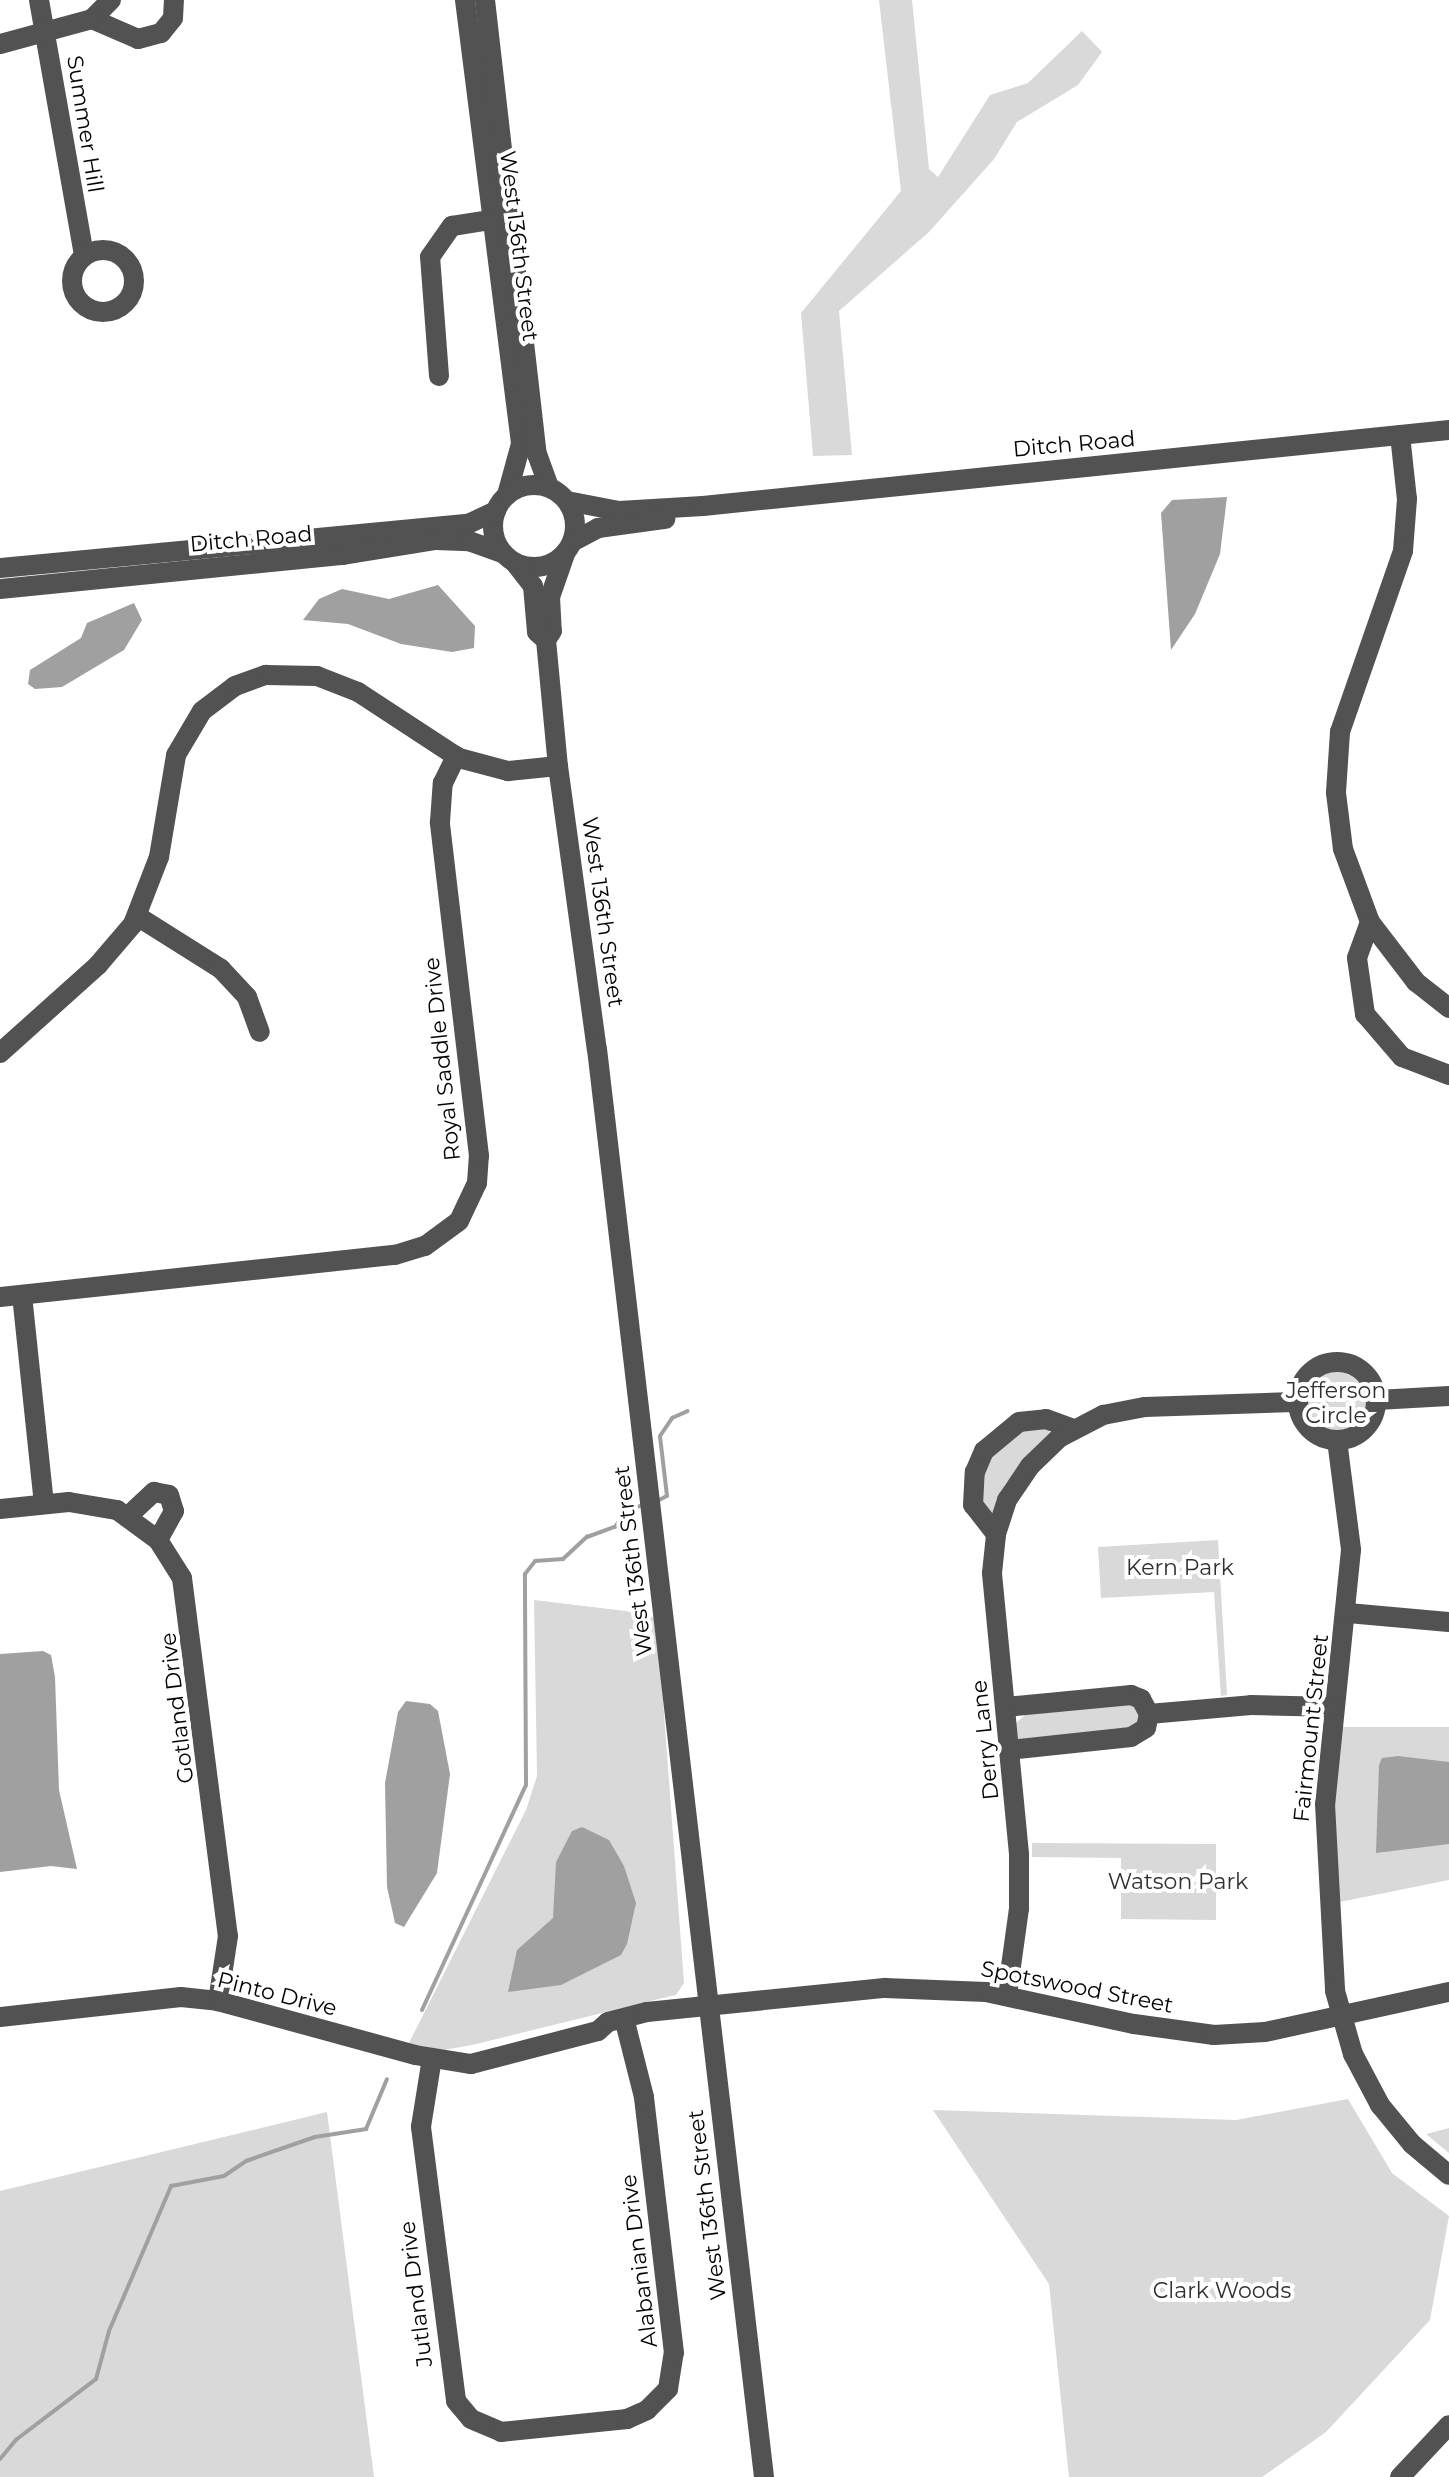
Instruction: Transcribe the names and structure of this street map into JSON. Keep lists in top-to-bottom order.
{
  "streets": {
    "street": [
      "Summer Hill",
      "West 136th Street",
      "Ditch Road",
      "Royal Saddle Drive",
      "Gotland Drive",
      "Fairmount Street",
      "Derry Lane",
      "Spotswood Street",
      "Pinto Drive",
      "Alabanian Drive",
      "Jutland Drive"
    ]
  },
  "crossings": [
    ["West 136th Street", "Ditch Road"],
    ["West 136th Street", "Spotswood Street"],
    ["West 136th Street", "Pinto Drive"],
    ["Gotland Drive", "Pinto Drive"],
    ["Fairmount Street", "Spotswood Street"],
    ["Derry Lane", "Spotswood Street"],
    ["Spotswood Street", "Pinto Drive"],
    ["Pinto Drive", "Alabanian Drive"],
    ["Pinto Drive", "Jutland Drive"],
    ["Alabanian Drive", "Jutland Drive"]
  ],
  "parks": [
    "Jefferson Circle",
    "Kern Park",
    "Watson Park",
    "Clark Woods"
  ]
}
